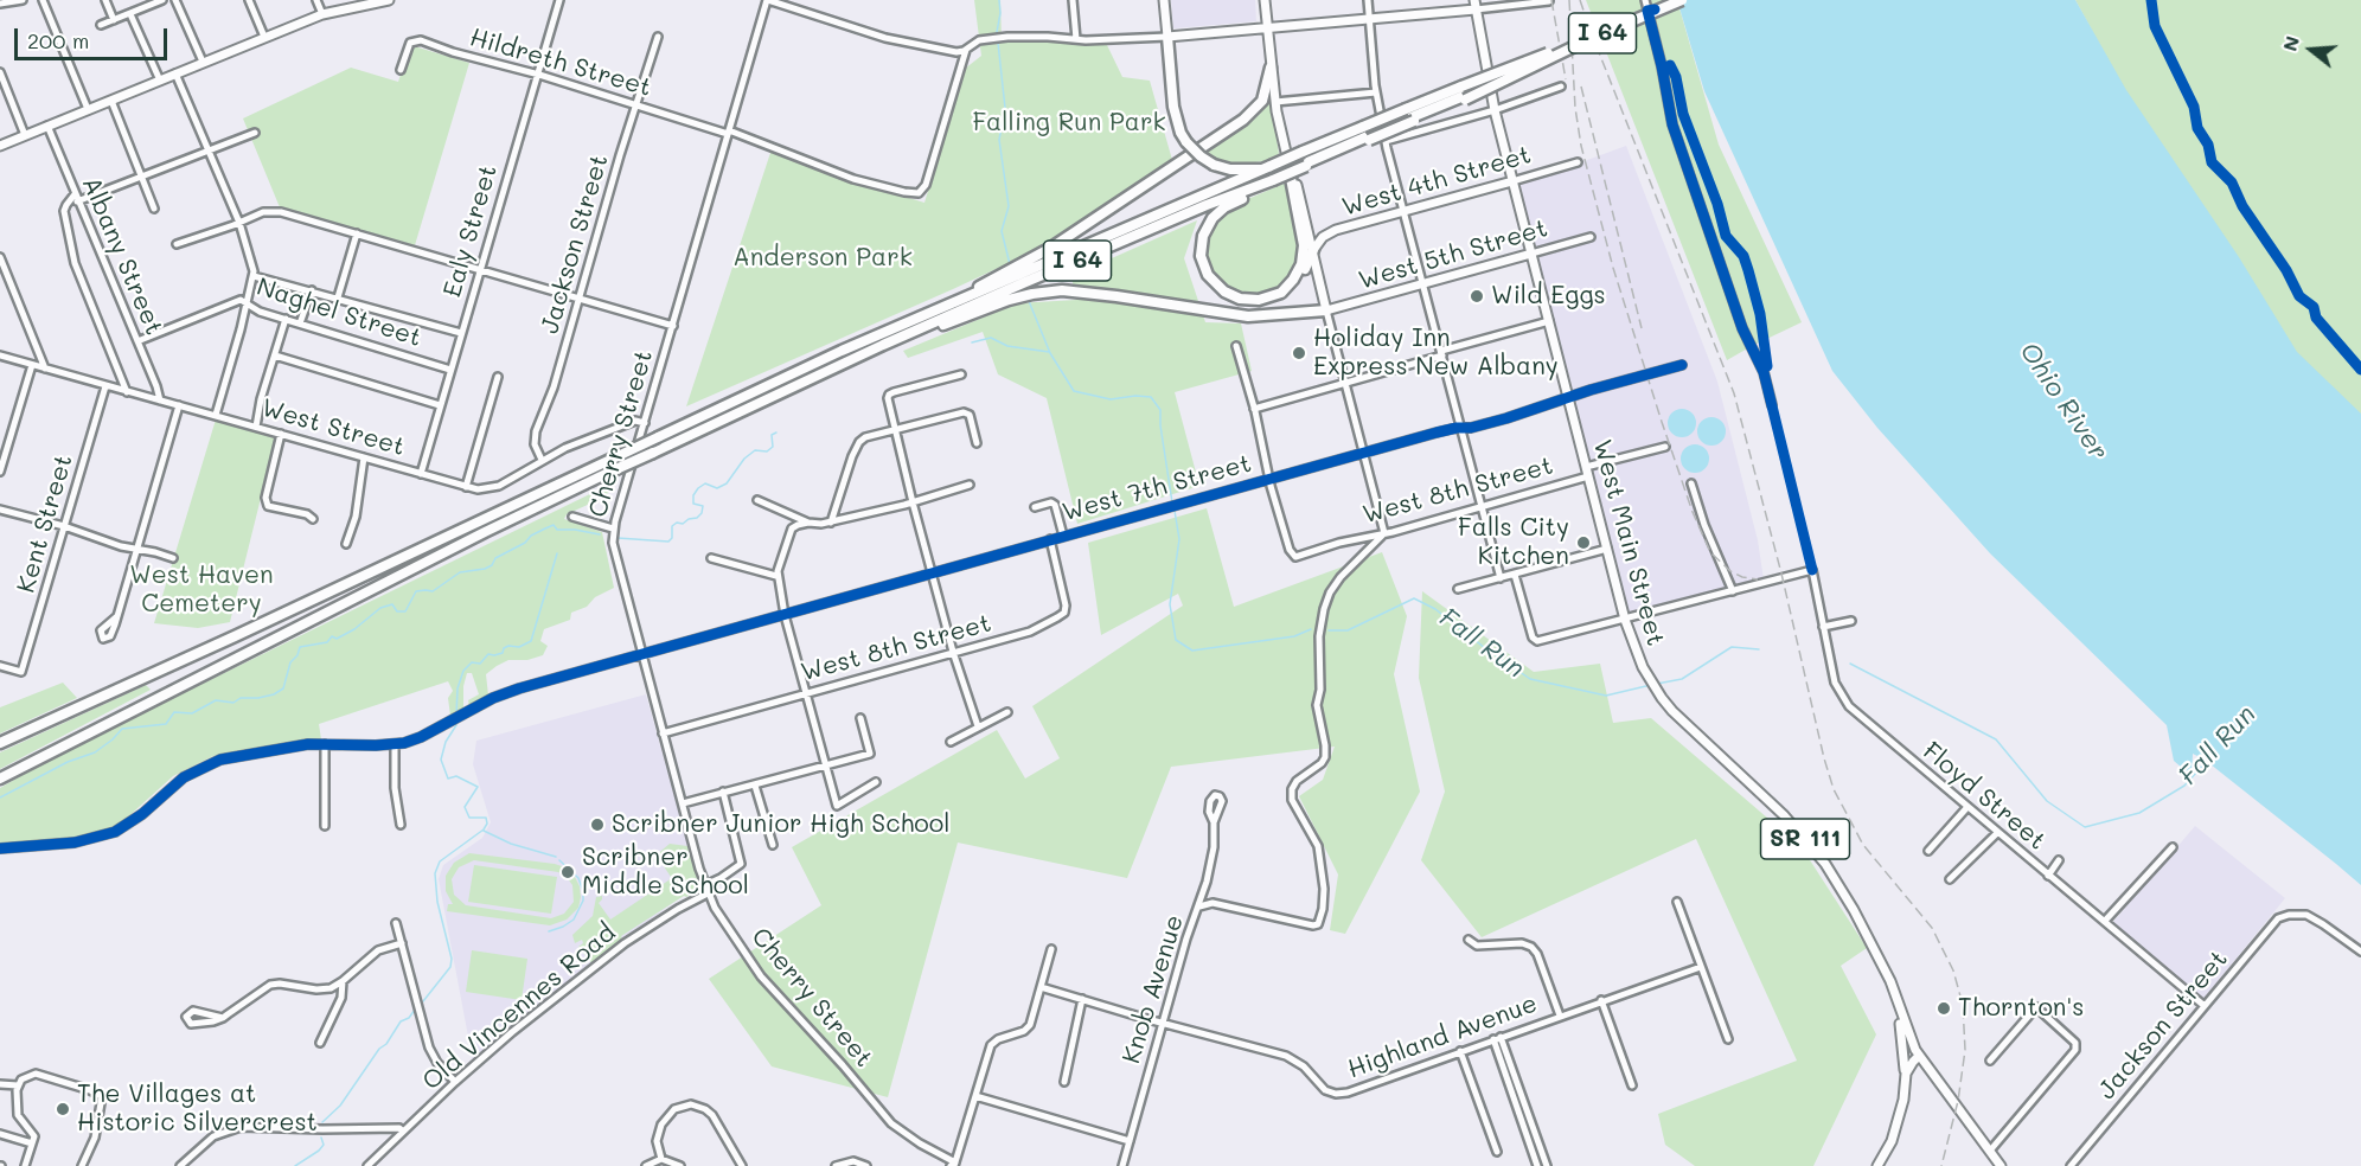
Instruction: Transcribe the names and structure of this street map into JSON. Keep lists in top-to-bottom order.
{
  "streets": {
    "highway": ["I 64"],
    "main road": [
      "West 4th Street",
      "West 5th Street",
      "West Main Street",
      "SR 111"
    ],
    "street": [
      "Hildreth Street",
      "Ealy Street",
      "Jackson Street",
      "Albany Street",
      "Naghel Street",
      "West Street",
      "Cherry Street",
      "West 7th Street",
      "West 8th Street",
      "Kent Street",
      "Floyd Street",
      "Knob Avenue",
      "Old Vincennes Road",
      "Highland Avenue"
    ]
  },
  "crossings": [
    ["Hildreth Street", "Ealy Street"],
    ["Hildreth Street", "Jackson Street"],
    ["Hildreth Street", "Cherry Street"],
    ["West 4th Street", "West Main Street"],
    ["Ealy Street", "Naghel Street"],
    ["Ealy Street", "West Street"],
    ["Jackson Street", "West Street"],
    ["Jackson Street", "Floyd Street"],
    ["West 5th Street", "West Main Street"],
    ["Albany Street", "Naghel Street"],
    ["Albany Street", "West Street"],
    ["West Street", "Cherry Street"],
    ["West Street", "Kent Street"],
    ["Cherry Street", "West 7th Street"],
    ["Cherry Street", "West 8th Street"],
    ["Cherry Street", "Old Vincennes Road"],
    ["West 7th Street", "West 8th Street"],
    ["West 7th Street", "West Main Street"],
    ["West 8th Street", "West Main Street"],
    ["West Main Street", "SR 111"],
    ["Knob Avenue", "Highland Avenue"]
  ],
  "water": ["Ohio River", "Fall Run"],
  "parks": ["Falling Run Park", "Anderson Park", "West Haven Cemetery"],
  "places": [
    "Wild Eggs",
    "Holiday Inn Express New Albany",
    "Falls City Kitchen",
    "Scribner Junior High School",
    "Scribner Middle School",
    "Thornton's",
    "The Villages at Historic Silvercrest"
  ],
  "scale_bar": "200 m",
  "north": "left"
}
